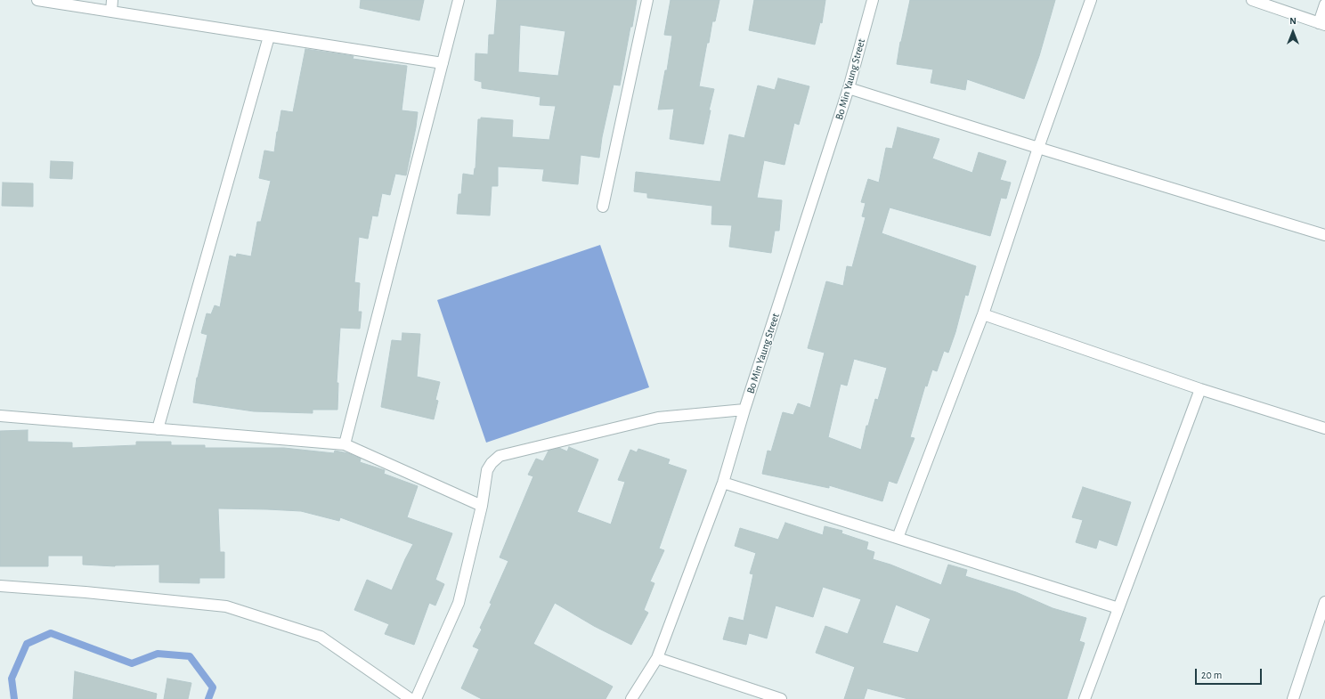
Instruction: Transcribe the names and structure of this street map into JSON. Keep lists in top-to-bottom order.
{
  "streets": {
    "street": ["Bo Min Yaung Street"]
  },
  "scale_bar": "20 m",
  "north": "top"
}
